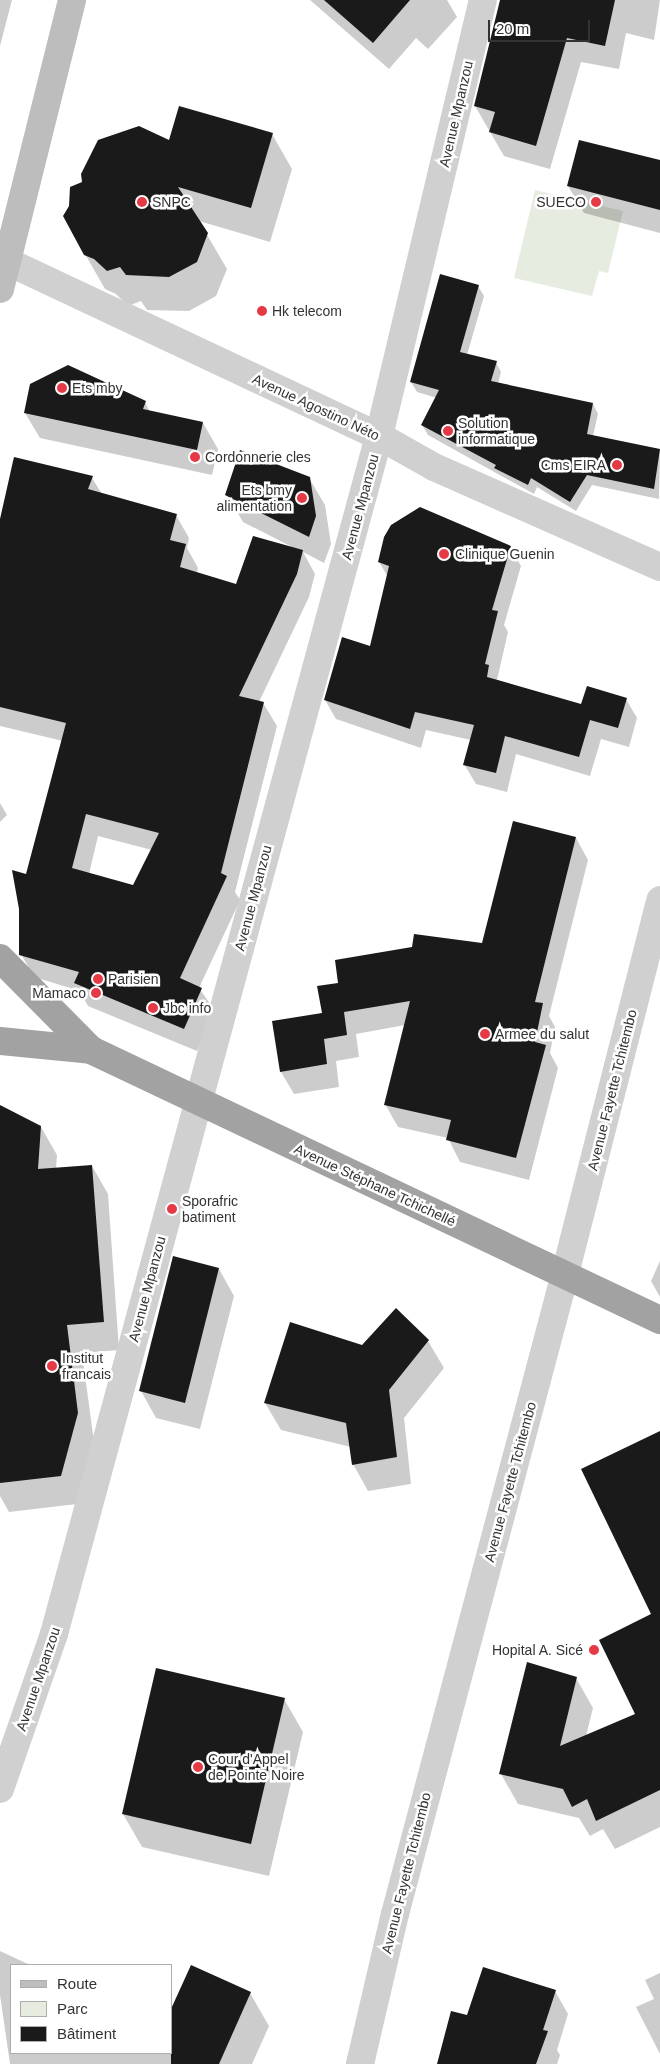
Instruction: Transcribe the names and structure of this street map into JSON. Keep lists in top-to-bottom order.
{
  "streets": {
    "highway": ["Avenue Stéphane Tchichellé"],
    "street": ["Avenue Mpanzou", "Avenue Agostino Néto", "Avenue Fayette Tchitembo"]
  },
  "crossings": [
    ["Avenue Mpanzou", "Avenue Agostino Néto"],
    ["Avenue Mpanzou", "Avenue Stéphane Tchichellé"],
    ["Avenue Fayette Tchitembo", "Avenue Stéphane Tchichellé"]
  ],
  "places": [
    "SNPC",
    "SUECO",
    "Hk telecom",
    "Ets mby",
    "Solution informatique",
    "Cordonnerie cles",
    "Cms EIRA",
    "Ets bmy alimentation",
    "Clinique Guenin",
    "Parisien",
    "Mamaco",
    "Jbc info",
    "Armee du salut",
    "Sporafric batiment",
    "Institut francais",
    "Hopital A. Sicé",
    "Cour d'Appel de Pointe Noire"
  ],
  "legend": ["Route", "Parc", "Bâtiment"],
  "scale_bar": "20 m"
}
